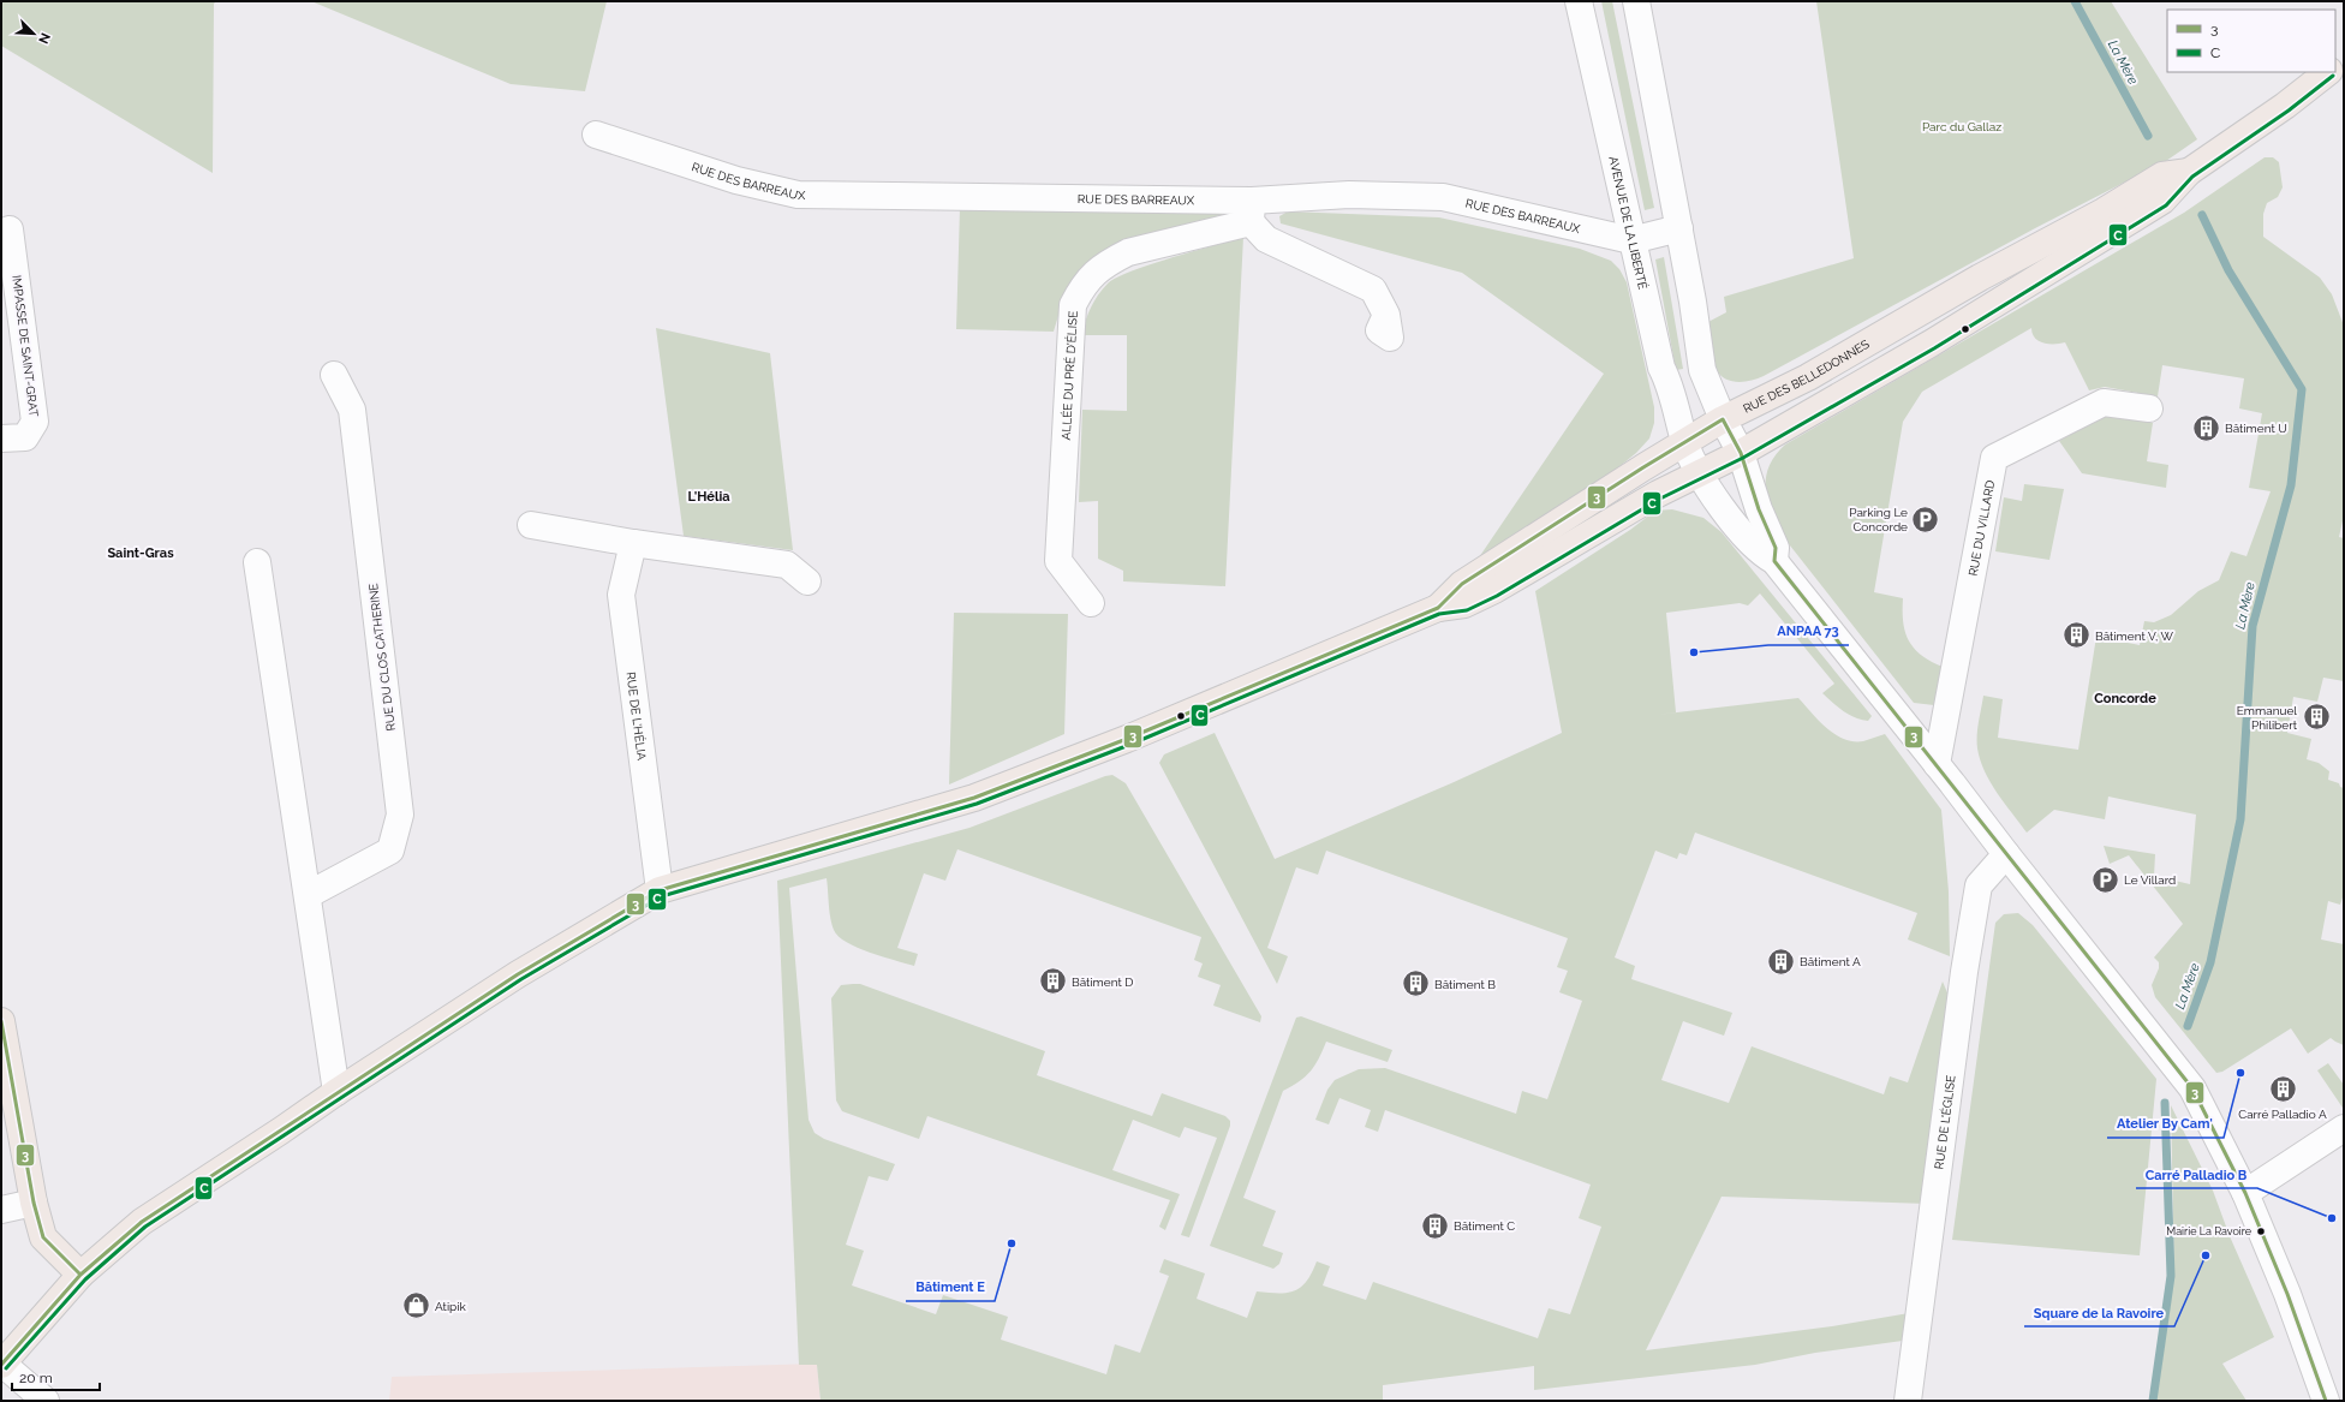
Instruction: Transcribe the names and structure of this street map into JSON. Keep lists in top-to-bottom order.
{
  "streets": {
    "main road": ["RUE DES BELLEDONNES"],
    "street": [
      "RUE DES BARREAUX",
      "AVENUE DE LA LIBERTÉ",
      "IMPASSE DE SAINT-GRAT",
      "ALLÉE DU PRÉ D'ÉLISE",
      "RUE DU VILLARD",
      "RUE DU CLOS CATHERINE",
      "RUE DE L'HÉLIA",
      "RUE DE L'ÉGLISE"
    ]
  },
  "crossings": [
    ["RUE DES BARREAUX", "AVENUE DE LA LIBERTÉ"],
    ["RUE DES BARREAUX", "ALLÉE DU PRÉ D'ÉLISE"],
    ["AVENUE DE LA LIBERTÉ", "RUE DES BELLEDONNES"],
    ["AVENUE DE LA LIBERTÉ", "RUE DU VILLARD"],
    ["AVENUE DE LA LIBERTÉ", "RUE DE L'ÉGLISE"],
    ["RUE DES BELLEDONNES", "RUE DE L'HÉLIA"]
  ],
  "districts": ["L'Hélia", "Saint-Gras", "Concorde"],
  "water": ["La Mère"],
  "parks": ["Parc du Gallaz"],
  "places": {
    "building": [
      "Bâtiment U",
      "Bâtiment V, W",
      "Emmanuel Philibert",
      "Bâtiment A",
      "Bâtiment D",
      "Bâtiment B",
      "Carré Palladio A",
      "Bâtiment C"
    ],
    "parking": ["Parking Le Concorde", "Le Villard"],
    "other": [
      "ANPAA 73",
      "Atelier By Cam'",
      "Carré Palladio B",
      "Mairie La Ravoire",
      "Bâtiment E",
      "Square de la Ravoire"
    ],
    "shop": ["Atipik"]
  },
  "lines": ["transit line C", "transit line 3"],
  "legend": ["3", "C"],
  "scale_bar": "20 m",
  "north": "bottom right"
}
